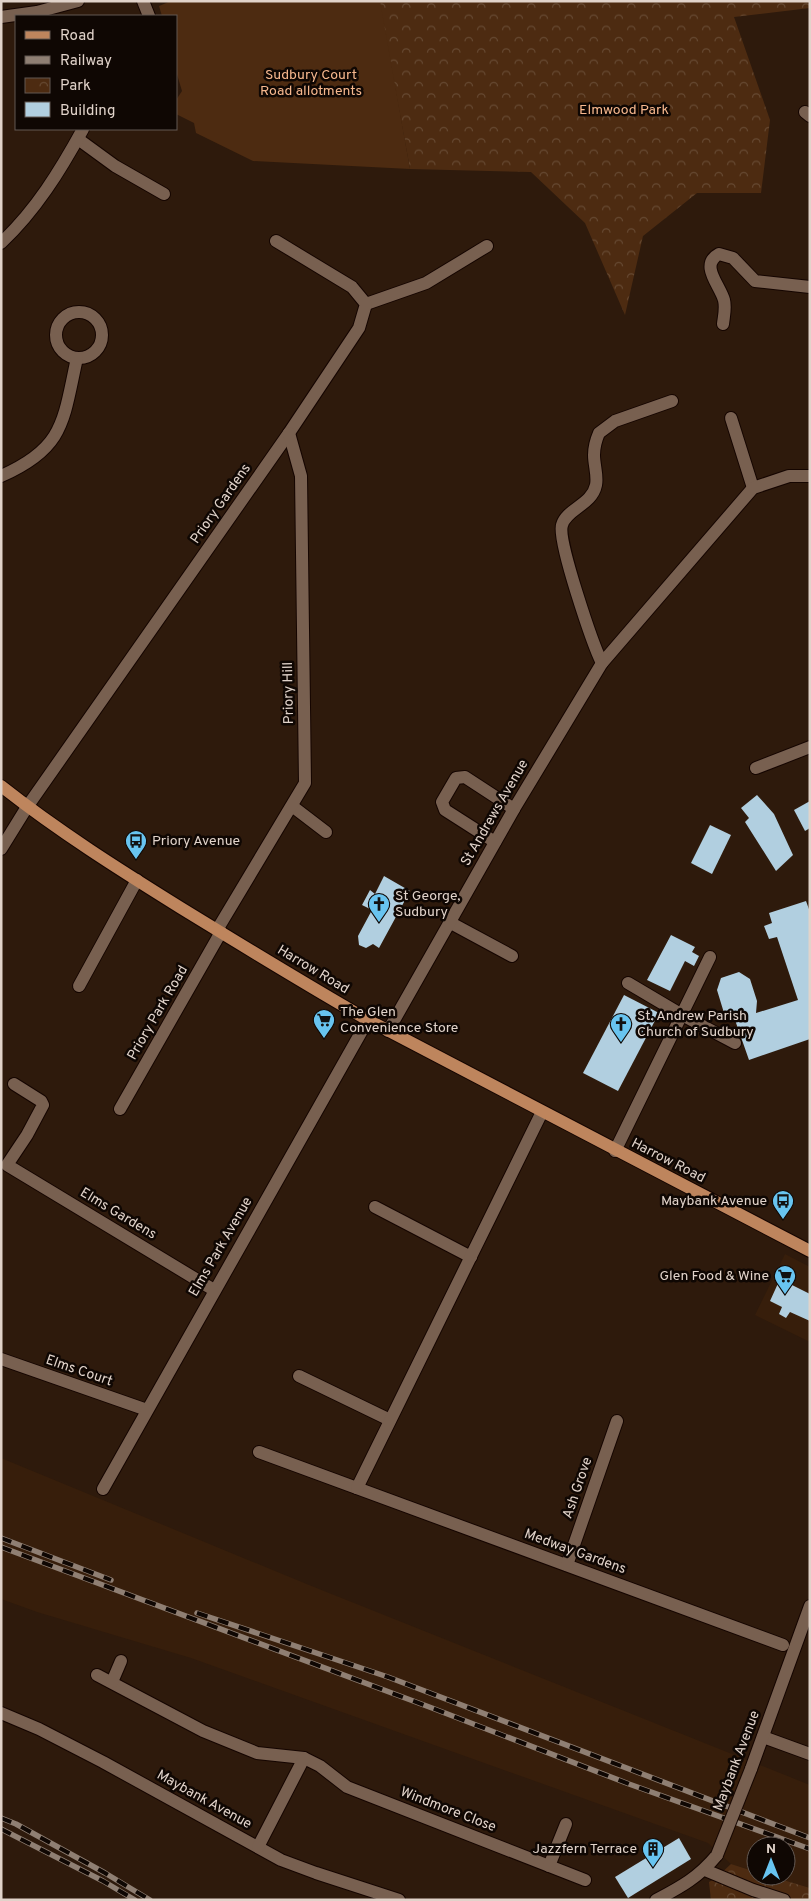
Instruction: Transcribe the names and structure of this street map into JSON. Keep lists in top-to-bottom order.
{
  "streets": {
    "main road": ["Harrow Road"],
    "street": [
      "Priory Gardens",
      "Priory Hill",
      "St Andrews Avenue",
      "Priory Park Road",
      "Elms Gardens",
      "Elms Park Avenue",
      "Elms Court",
      "Ash Grove",
      "Medway Gardens",
      "Maybank Avenue",
      "Windmore Close"
    ]
  },
  "crossings": [
    ["Priory Gardens", "Priory Hill"],
    ["Priory Gardens", "Harrow Road"],
    ["Priory Hill", "Harrow Road"],
    ["Priory Hill", "Priory Park Road"],
    ["St Andrews Avenue", "Harrow Road"],
    ["Harrow Road", "Priory Park Road"],
    ["Harrow Road", "Elms Park Avenue"],
    ["Elms Gardens", "Elms Park Avenue"],
    ["Elms Park Avenue", "Elms Court"],
    ["Ash Grove", "Medway Gardens"]
  ],
  "parks": ["Sudbury Court Road allotments", "Elmwood Park"],
  "places": {
    "bus stop": ["Priory Avenue", "Maybank Avenue"],
    "church": ["St George, Sudbury", "St. Andrew Parish Church of Sudbury"],
    "supermarket": ["The Glen Convenience Store", "Glen Food & Wine"],
    "building": ["Jazzfern Terrace"]
  },
  "legend": [
    "Road",
    "Railway",
    "Park",
    "Building"
  ],
  "north": "top"
}
